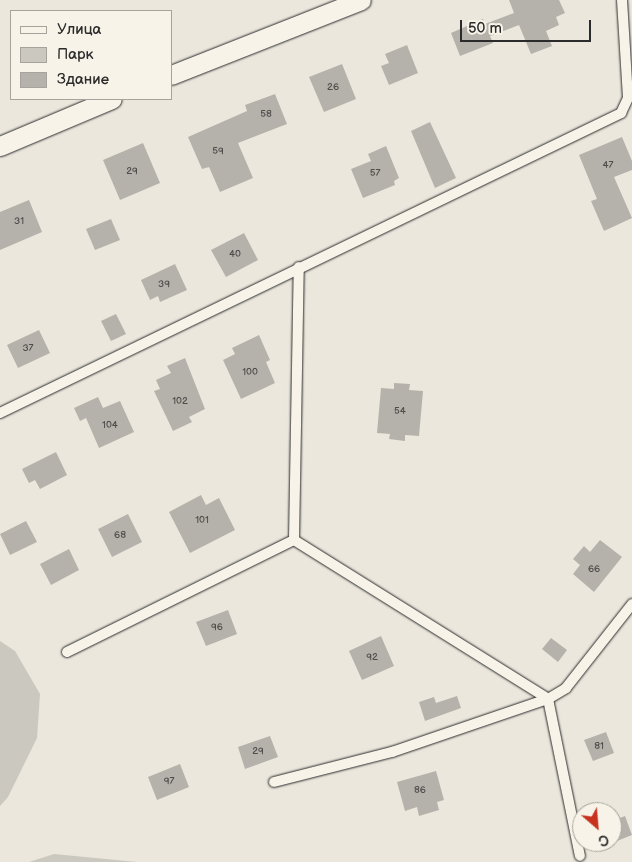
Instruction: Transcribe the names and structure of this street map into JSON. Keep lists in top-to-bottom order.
{
  "house_numbers": [
    "26",
    "58",
    "59",
    "47",
    "29",
    "57",
    "31",
    "40",
    "39",
    "37",
    "100",
    "102",
    "54",
    "104",
    "101",
    "68",
    "66",
    "96",
    "92",
    "81",
    "29",
    "97",
    "86"
  ],
  "legend": ["Улица", "Парк", "Здание"],
  "scale_bar": "50 m",
  "north": "bottom right"
}
